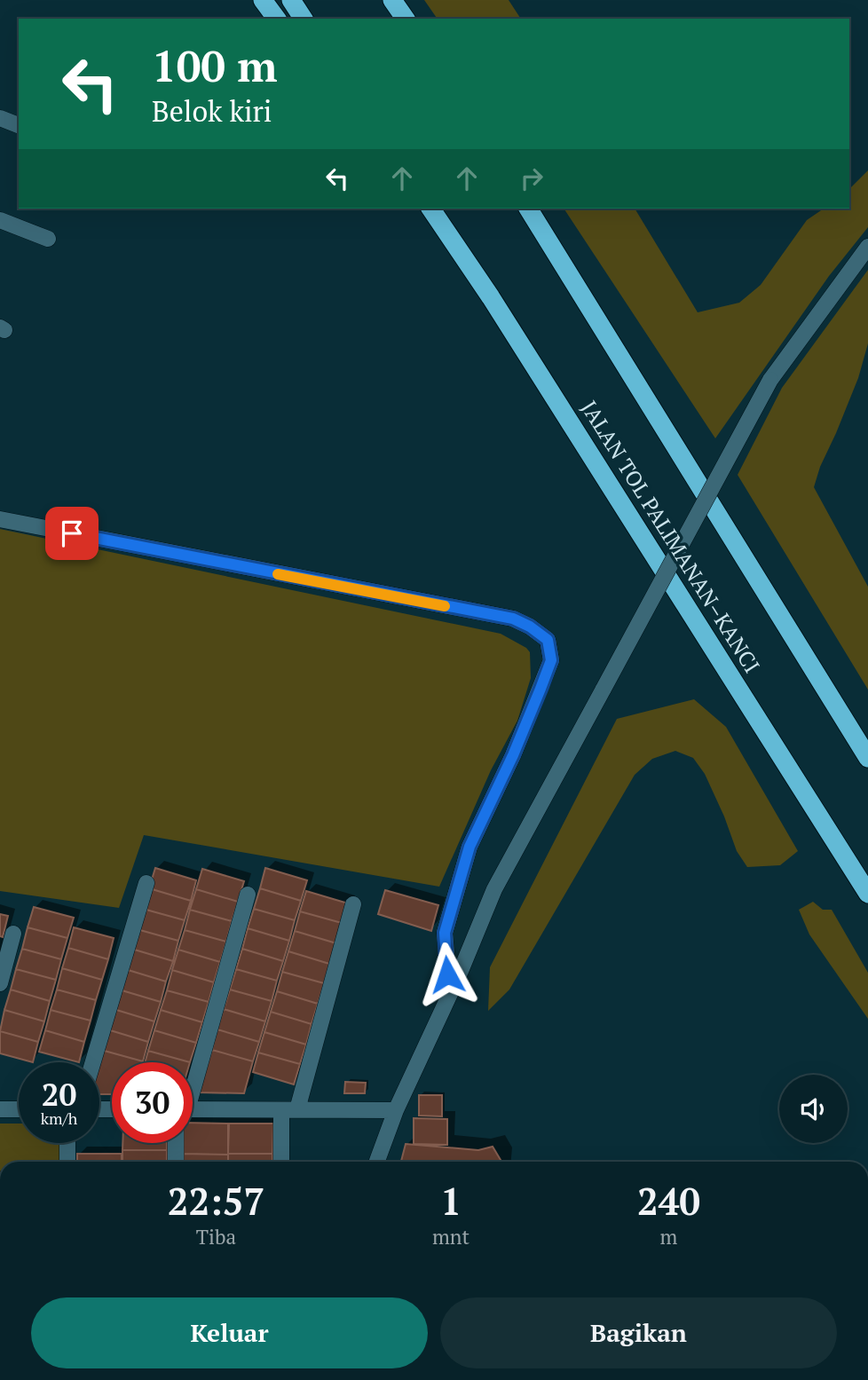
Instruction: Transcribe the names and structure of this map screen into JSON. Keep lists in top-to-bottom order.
{
  "streets": {
    "highway": ["JALAN TOL PALIMANAN–KANCI"]
  },
  "page": {
    "turn": ["100 m", "Belok kiri"],
    "speed": "20 km/h",
    "limit": "30",
    "eta": [
      "22:57",
      "Tiba",
      "1",
      "mnt",
      "240",
      "m"
    ],
    "buttons": ["Keluar", "Bagikan"]
  }
}
